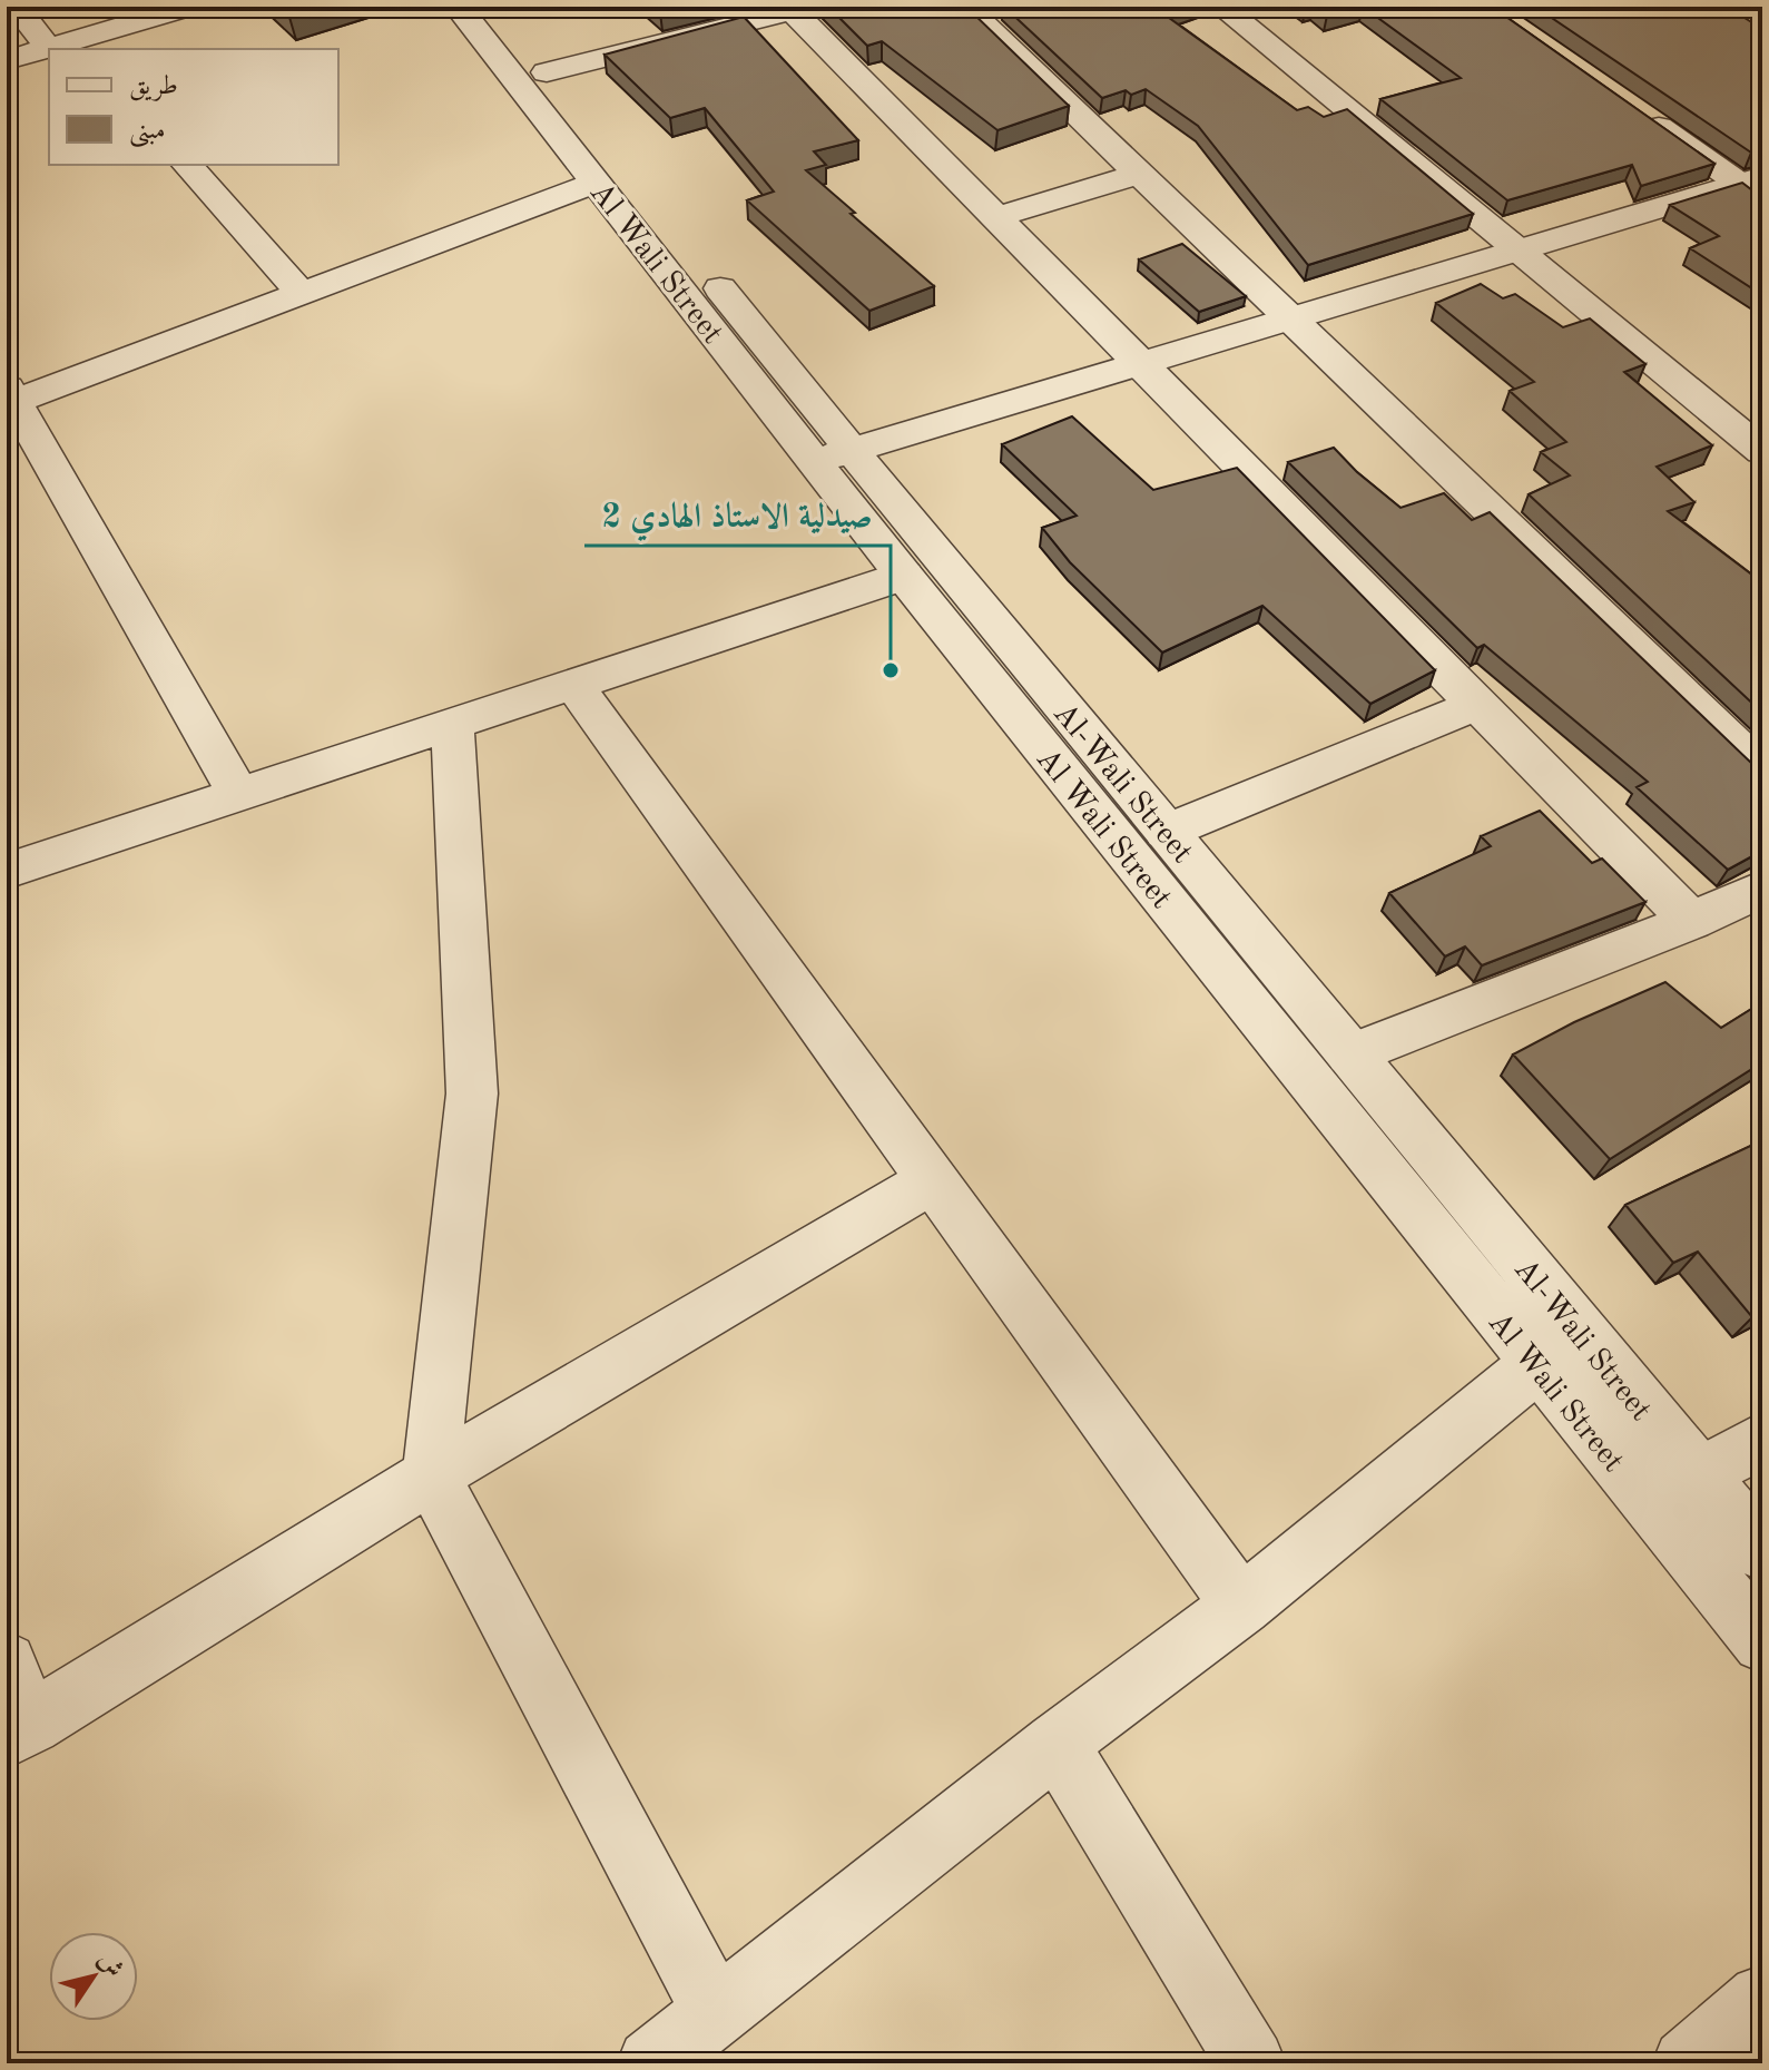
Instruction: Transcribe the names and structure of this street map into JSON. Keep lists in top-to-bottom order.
{
  "streets": {
    "street": ["Al Wali Street", "Al-Wali Street"]
  },
  "crossings": [
    ["Al Wali Street", "Al-Wali Street"]
  ],
  "places": ["صيدلية الاستاذ الهادي 2"],
  "legend": ["طريق", "مبنى"],
  "north": "top right"
}
